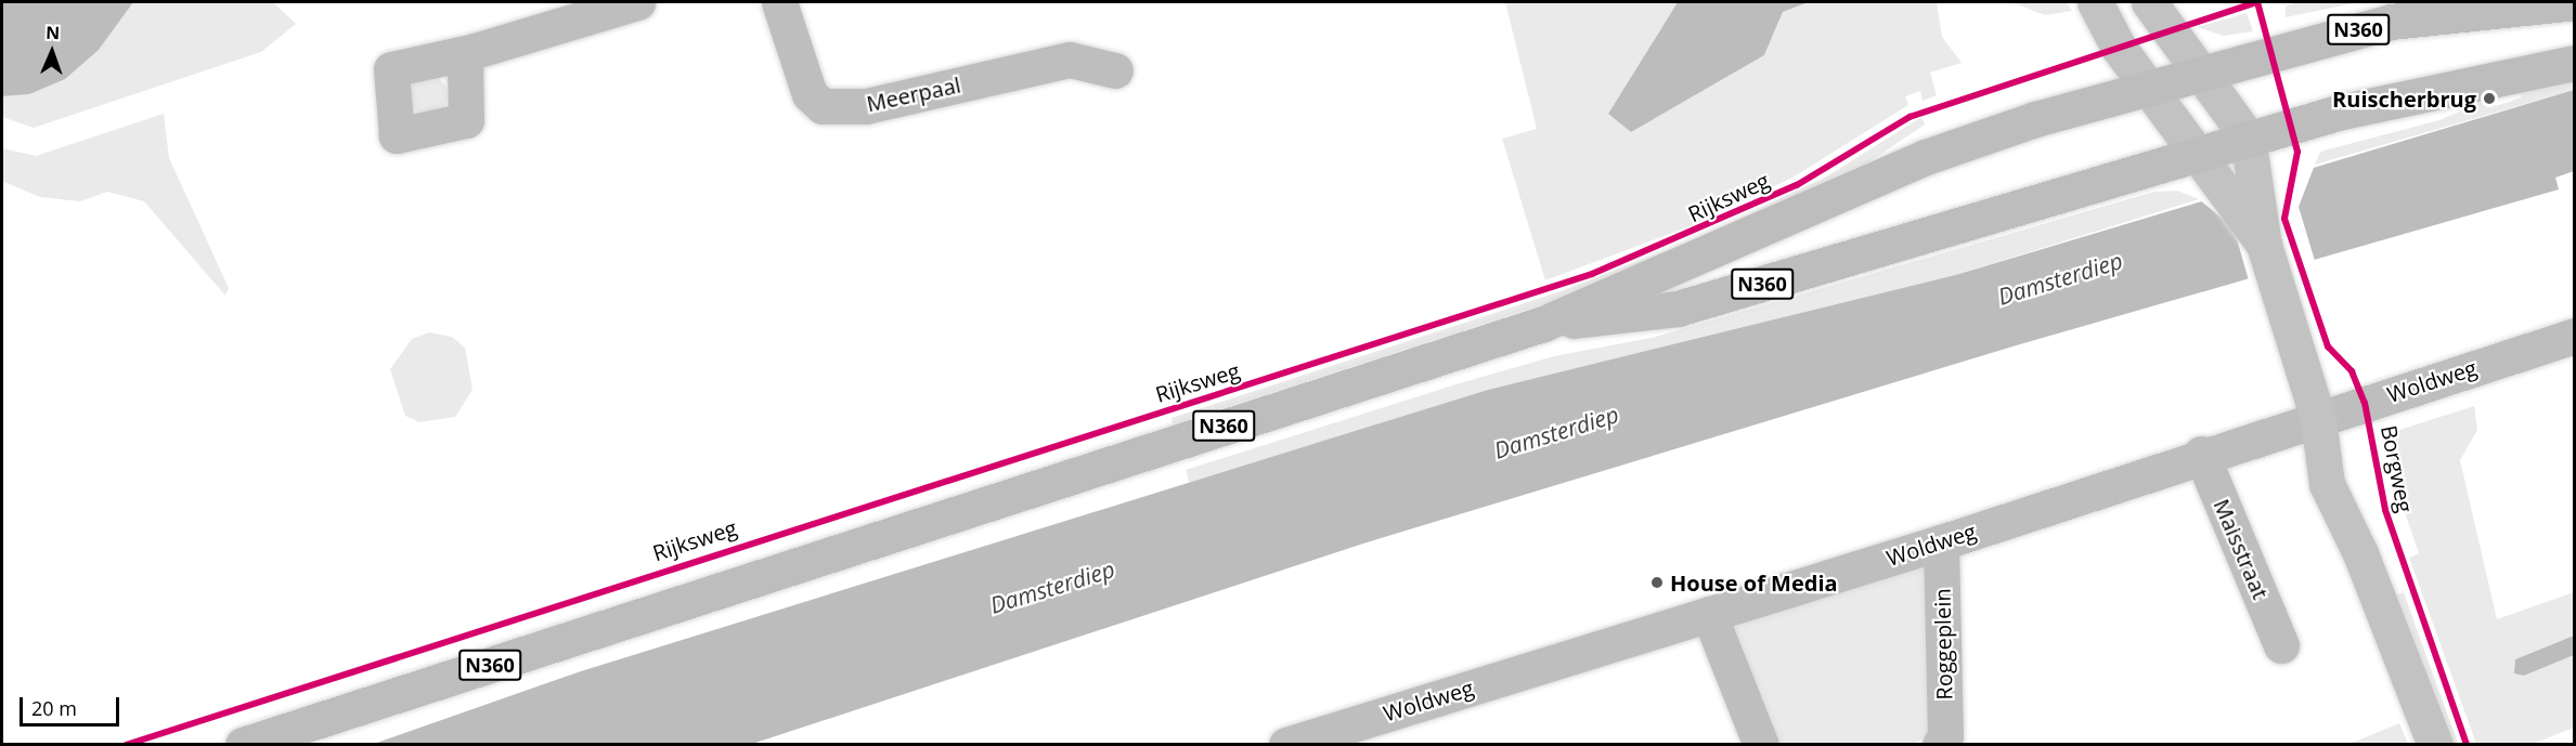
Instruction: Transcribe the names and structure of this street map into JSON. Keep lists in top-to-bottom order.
{
  "streets": {
    "main road": ["N360", "Rijksweg"],
    "street": [
      "Meerpaal",
      "Woldweg",
      "Maisstraat",
      "Roggeplein"
    ],
    "cycle path": ["Borgweg"]
  },
  "crossings": [
    ["Woldweg", "Maisstraat"],
    ["Woldweg", "Roggeplein"]
  ],
  "water": ["Damsterdiep"],
  "places": ["Ruischerbrug", "House of Media"],
  "scale_bar": "20 m",
  "north": "top"
}
